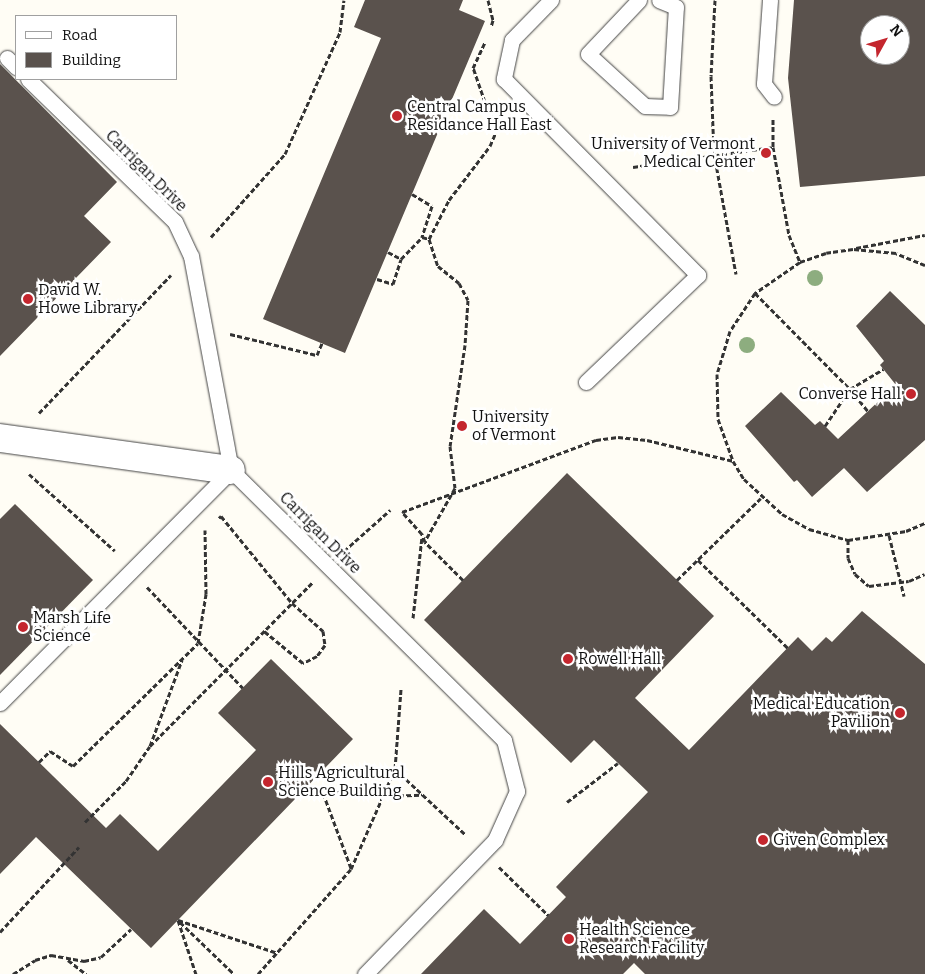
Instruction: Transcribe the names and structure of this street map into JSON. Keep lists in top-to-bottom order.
{
  "streets": {
    "lane": ["Carrigan Drive"]
  },
  "places": [
    "Central Campus Residance Hall East",
    "University of Vermont Medical Center",
    "David W. Howe Library",
    "Converse Hall",
    "University of Vermont",
    "Marsh Life Science",
    "Rowell Hall",
    "Medical Education Pavilion",
    "Hills Agricultural Science Building",
    "Given Complex",
    "Health Science Research Facility"
  ],
  "legend": ["Road", "Building"],
  "north": "top right"
}
